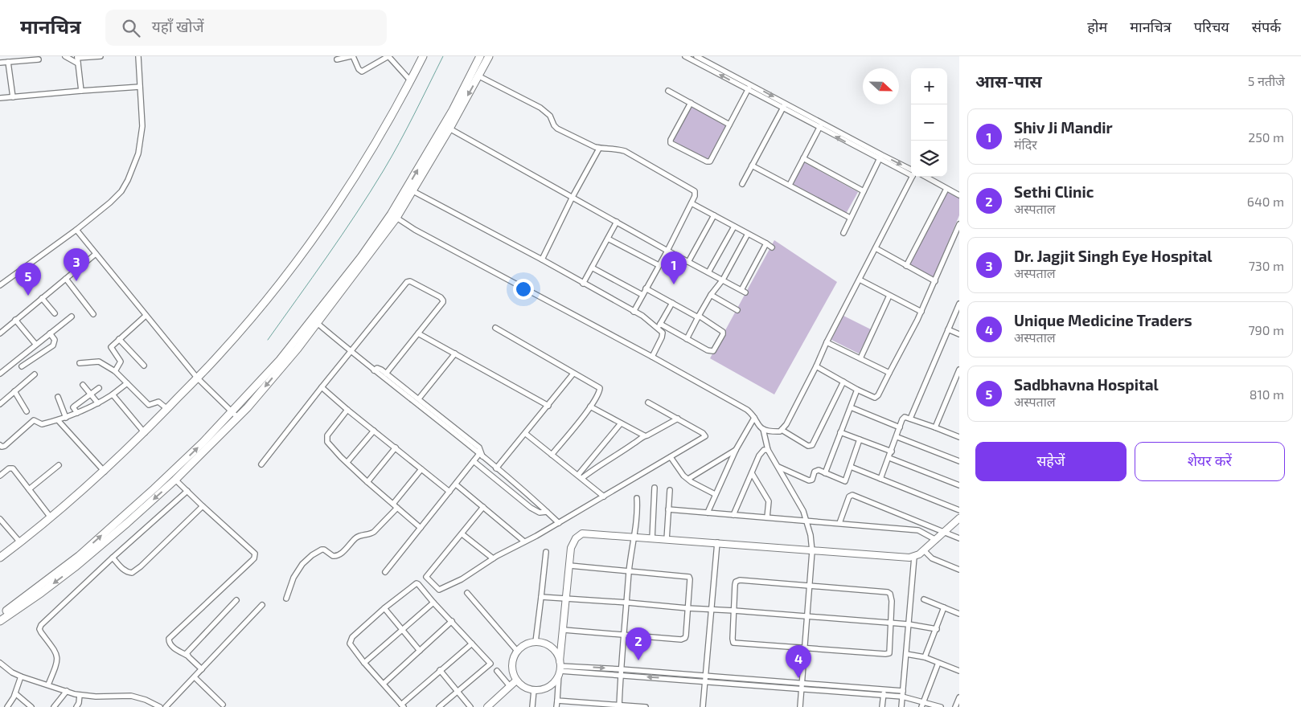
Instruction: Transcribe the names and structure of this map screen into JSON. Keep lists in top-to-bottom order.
{
  "north": "right",
  "page": {
    "header": "मानचित्र",
    "search": "यहाँ खोजें",
    "nav": [
      "होम",
      "मानचित्र",
      "परिचय",
      "संपर्क"
    ],
    "heading": ["आस-पास", "5 नतीजे"],
    "map_buttons": ["+", "−"],
    "list": [
      {
        "mark": "1",
        "name": "Shiv Ji Mandir",
        "note": "मंदिर",
        "value": "250 m"
      },
      {
        "mark": "2",
        "name": "Sethi Clinic",
        "note": "अस्पताल",
        "value": "640 m"
      },
      {
        "mark": "3",
        "name": "Dr. Jagjit Singh Eye Hospital",
        "note": "अस्पताल",
        "value": "730 m"
      },
      {
        "mark": "4",
        "name": "Unique Medicine Traders",
        "note": "अस्पताल",
        "value": "790 m"
      },
      {
        "mark": "5",
        "name": "Sadbhavna Hospital",
        "note": "अस्पताल",
        "value": "810 m"
      }
    ],
    "pins": [
      "3",
      "1",
      "5",
      "2",
      "4"
    ],
    "buttons": ["सहेजें", "शेयर करें"]
  }
}
